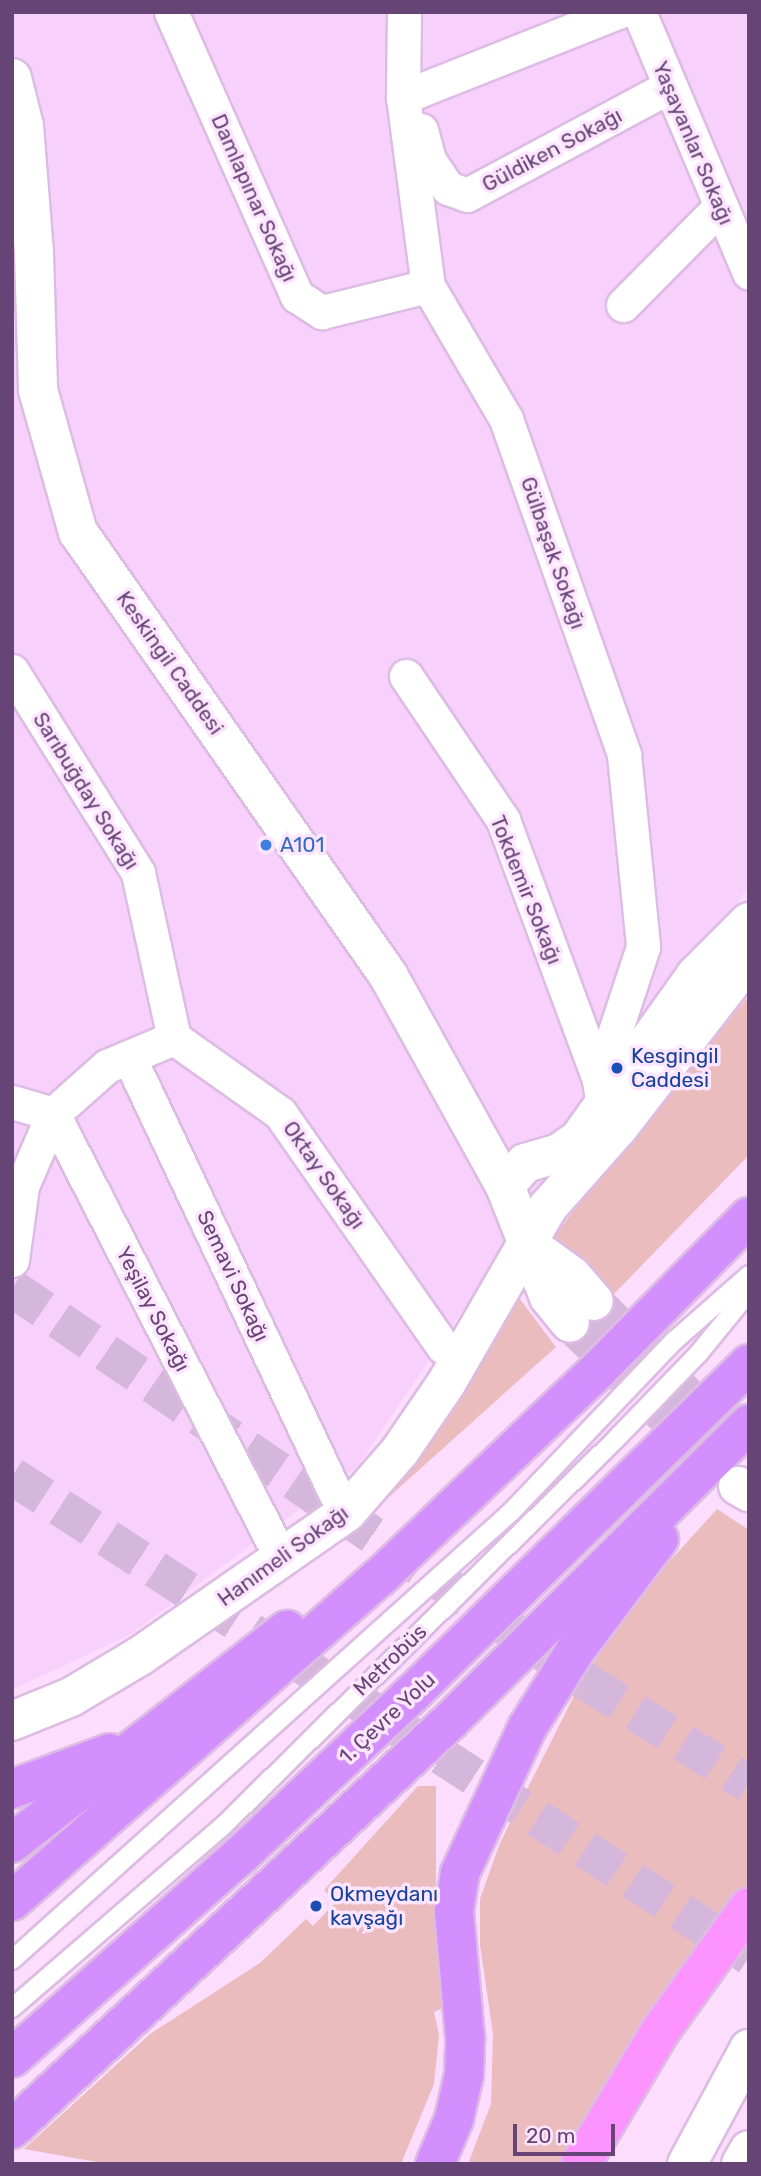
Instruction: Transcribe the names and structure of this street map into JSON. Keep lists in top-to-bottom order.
{
  "streets": {
    "highway": ["1. Çevre Yolu"],
    "main road": ["Keskingil Caddesi", "Hanımeli Sokağı"],
    "street": [
      "Yaşayanlar Sokağı",
      "Güldiken Sokağı",
      "Damlapınar Sokağı",
      "Gülbaşak Sokağı",
      "Sarıbuğday Sokağı",
      "Tokdemir Sokağı",
      "Oktay Sokağı",
      "Semavi Sokağı",
      "Yeşilay Sokağı"
    ],
    "lane": ["Metrobüs"]
  },
  "crossings": [
    ["Yaşayanlar Sokağı", "Güldiken Sokağı"],
    ["Güldiken Sokağı", "Gülbaşak Sokağı"],
    ["Damlapınar Sokağı", "Gülbaşak Sokağı"],
    ["Gülbaşak Sokağı", "Tokdemir Sokağı"],
    ["Keskingil Caddesi", "Hanımeli Sokağı"],
    ["Sarıbuğday Sokağı", "Oktay Sokağı"],
    ["Oktay Sokağı", "Hanımeli Sokağı"],
    ["Semavi Sokağı", "Hanımeli Sokağı"],
    ["Yeşilay Sokağı", "Hanımeli Sokağı"]
  ],
  "places": ["A101", "Kesgingil Caddesi", "Okmeydanı kavşağı"],
  "scale_bar": "20 m"
}
